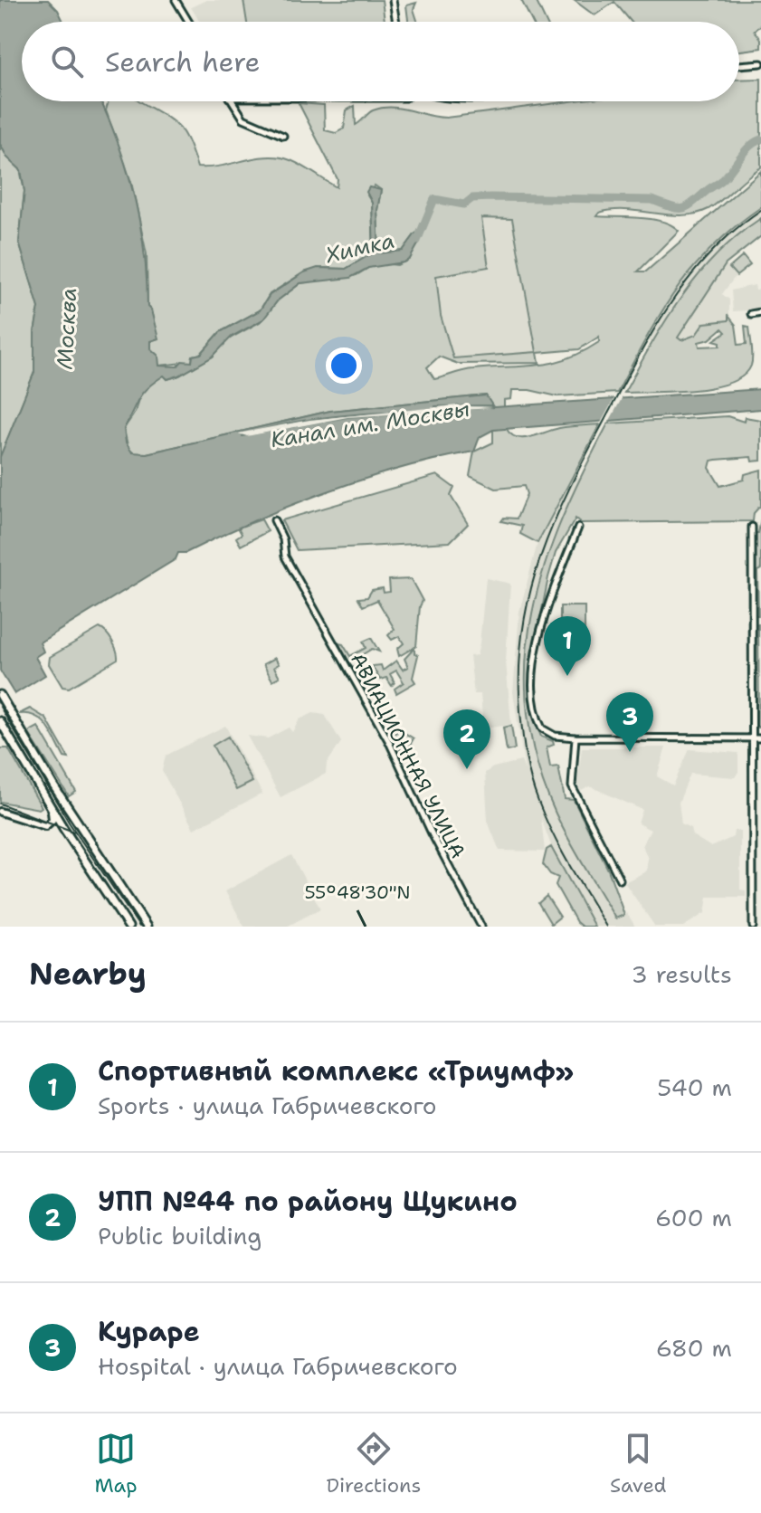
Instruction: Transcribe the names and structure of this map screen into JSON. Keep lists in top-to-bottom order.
{
  "streets": {
    "street": ["АВИАЦИОННАЯ УЛИЦА"]
  },
  "water": ["Химка", "Москва", "Канал им. Москвы"],
  "page": {
    "search": "Search here",
    "pins": ["1", "3", "2"],
    "heading": ["Nearby", "3 results"],
    "list": [
      {
        "mark": "1",
        "name": "Спортивный комплекс «Триумф»",
        "note": "Sports · улица Габричевского",
        "value": "540 m"
      },
      {
        "mark": "2",
        "name": "УПП №44 по району Щукино",
        "note": "Public building",
        "value": "600 m"
      },
      {
        "mark": "3",
        "name": "Кураре",
        "note": "Hospital · улица Габричевского",
        "value": "680 m"
      }
    ],
    "nav": ["Map", "Directions", "Saved"]
  },
  "coordinates": ["55°48'30\"N"]
}
